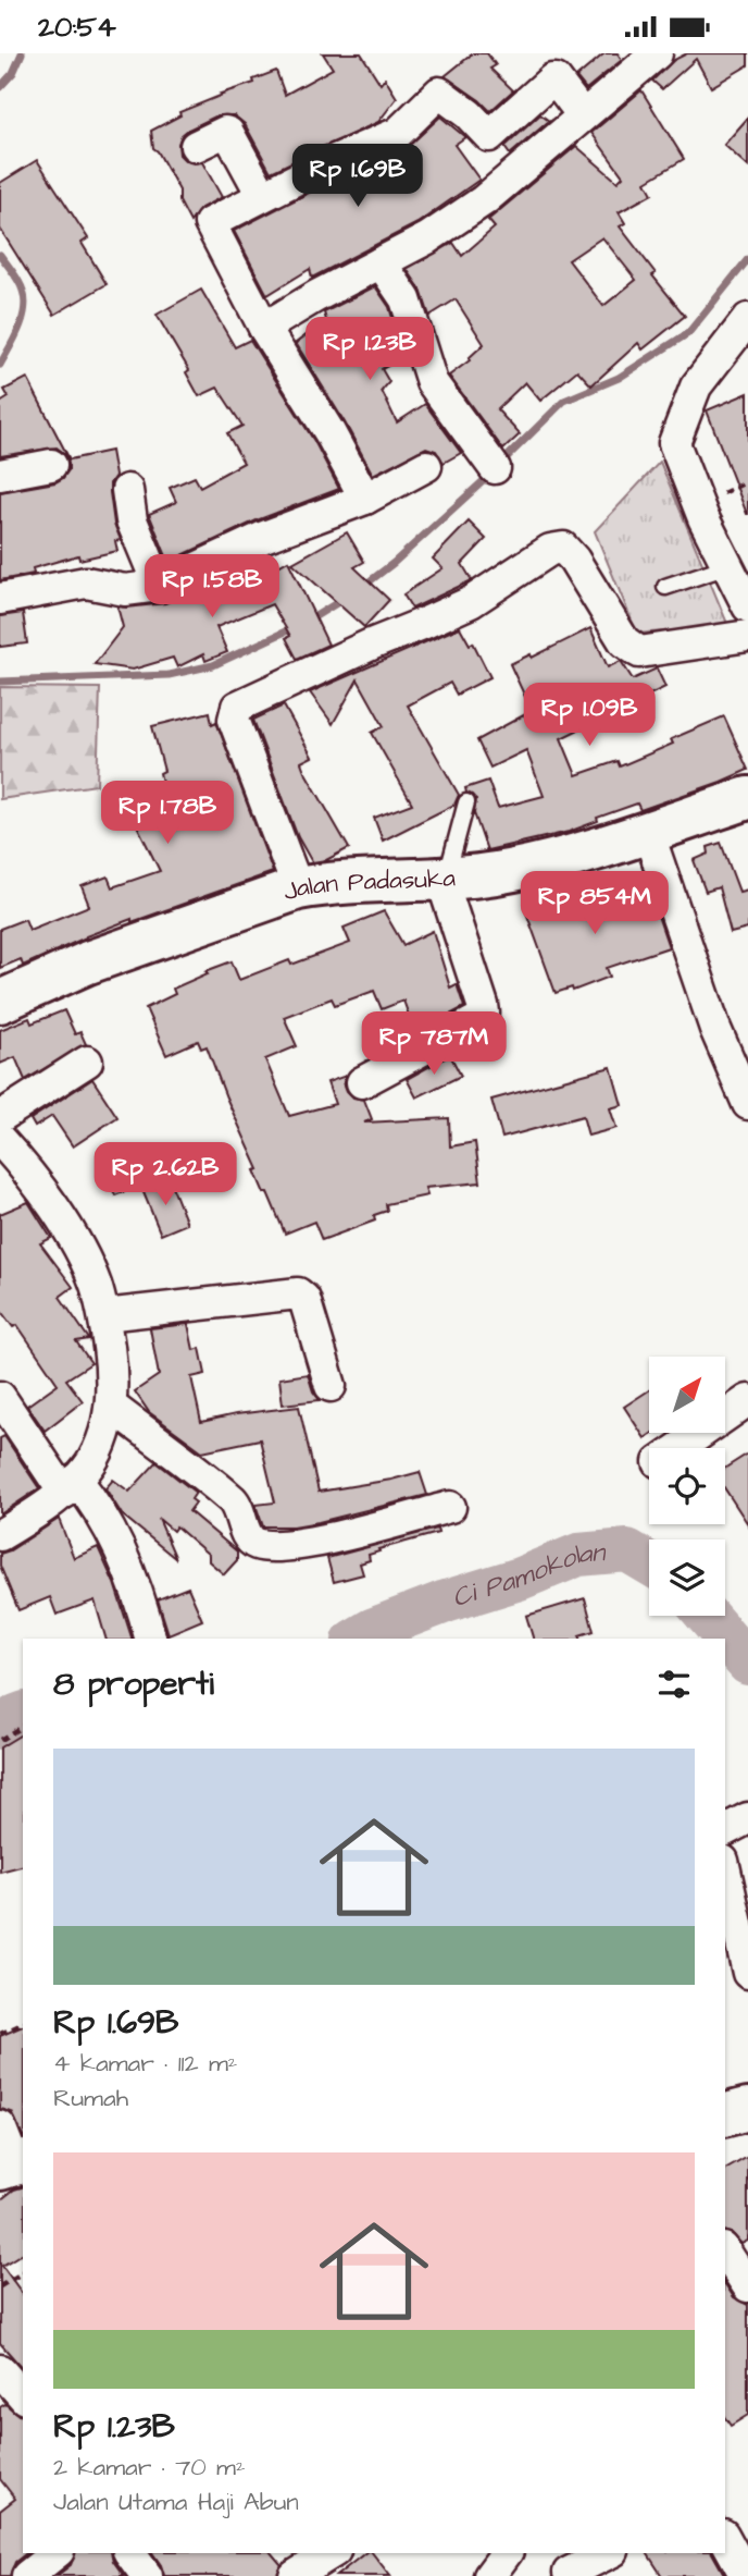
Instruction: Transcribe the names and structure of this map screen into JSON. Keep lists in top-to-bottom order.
{
  "streets": {
    "street": ["Jalan Padasuka"]
  },
  "water": ["Ci Pamokolan"],
  "north": "top right",
  "page": {
    "status": "20:54",
    "price": [
      "Rp 1.69B",
      "Rp 1.23B",
      "Rp 1.58B",
      "Rp 1.09B",
      "Rp 1.78B",
      "Rp 854M",
      "Rp 787M",
      "Rp 2.62B"
    ],
    "heading": "8 properti",
    "list": [
      {
        "name": "Rp 1.69B",
        "note": "4 kamar · 112 m² · Rumah"
      },
      {
        "name": "Rp 1.23B",
        "note": "2 kamar · 70 m² · Jalan Utama Haji Abun"
      }
    ]
  }
}
